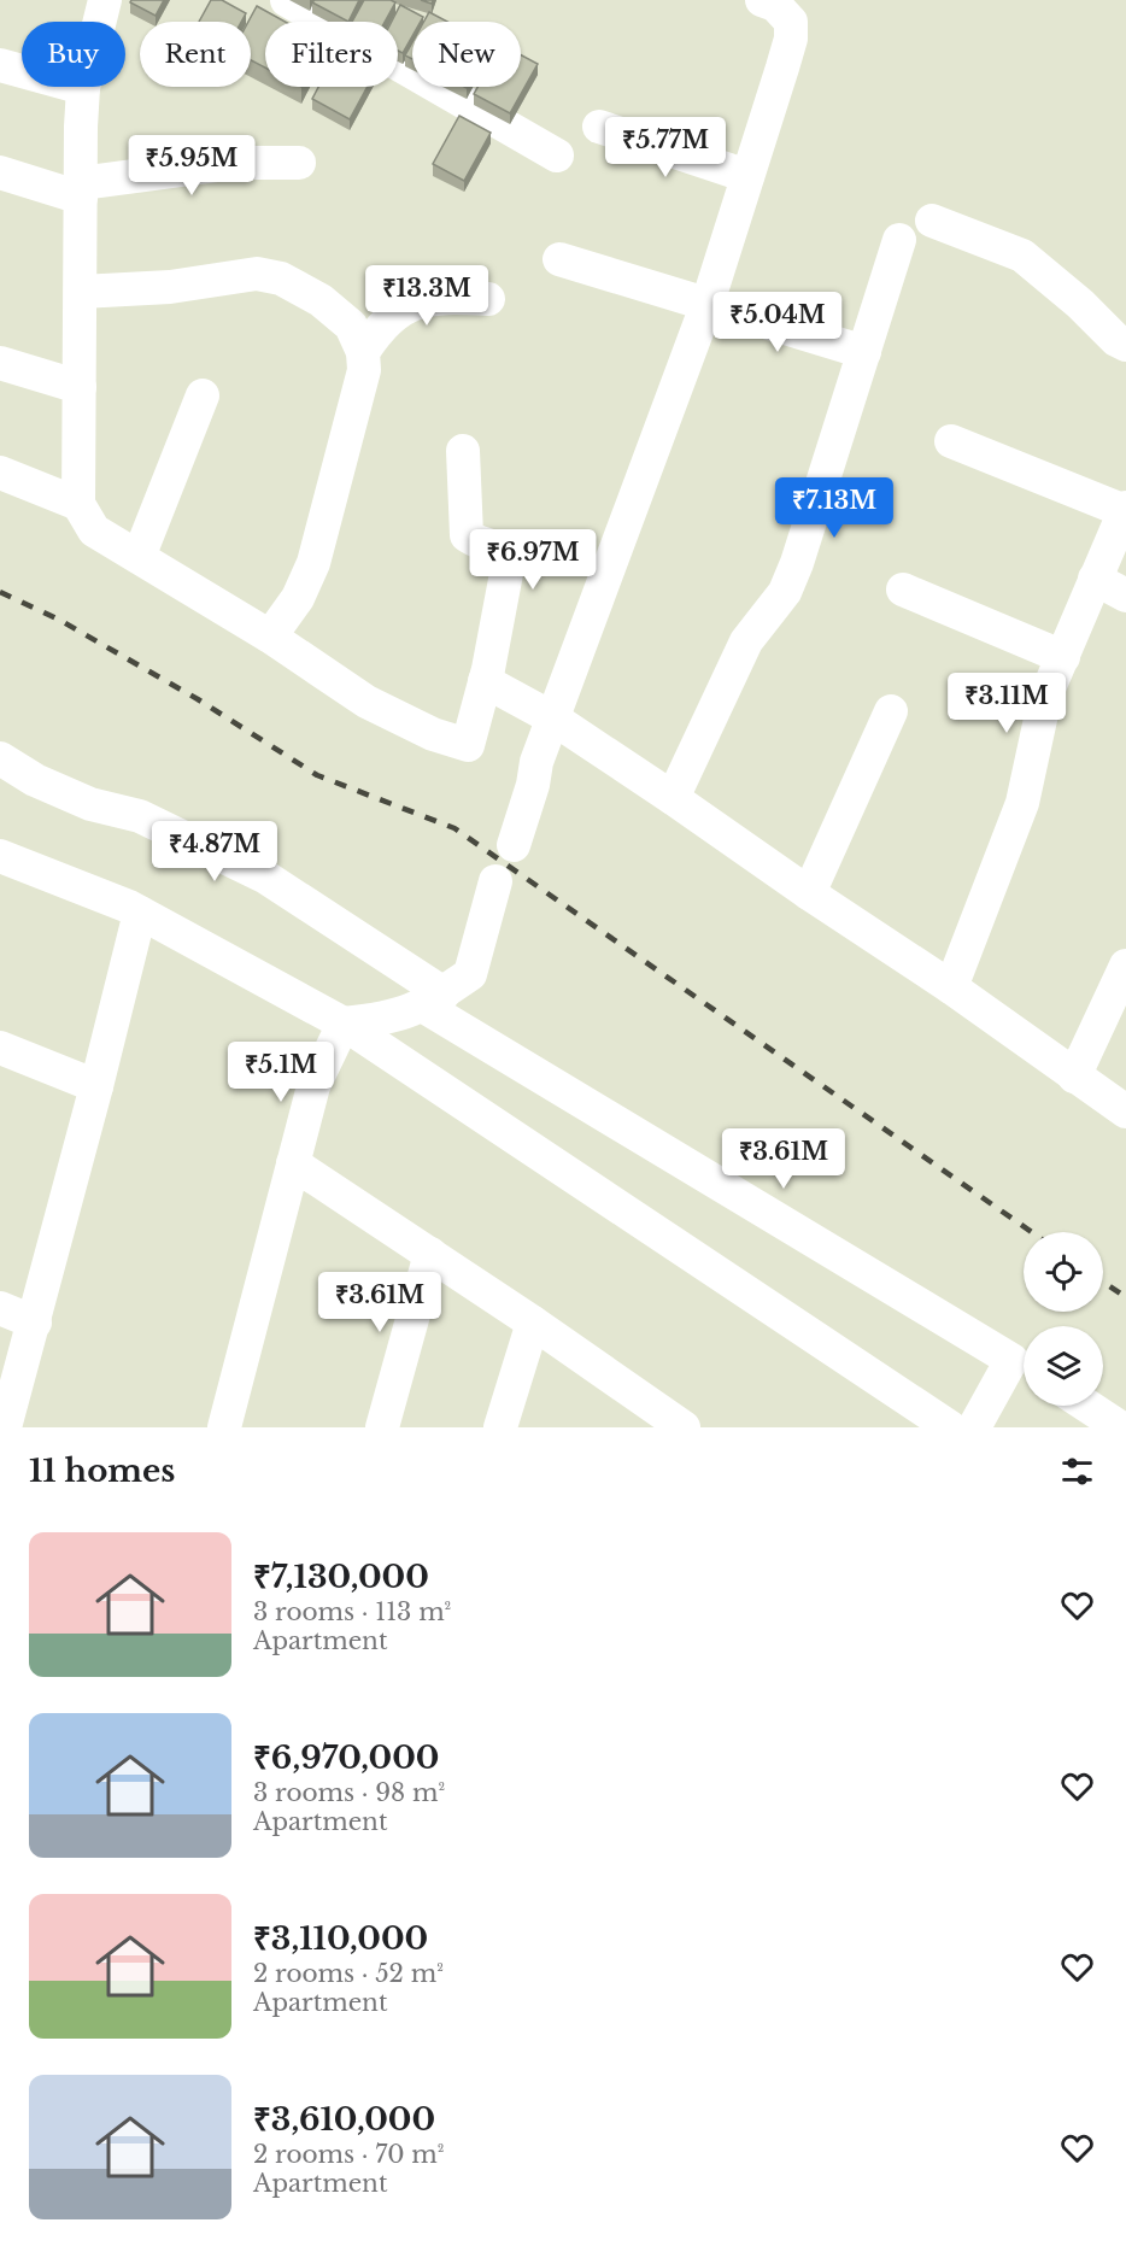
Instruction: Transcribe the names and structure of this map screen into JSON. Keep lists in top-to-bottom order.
{
  "page": {
    "chip": [
      "Buy",
      "Rent",
      "Filters",
      "New"
    ],
    "price": [
      "₹5.77M",
      "₹5.95M",
      "₹13.3M",
      "₹5.04M",
      "₹7.13M",
      "₹6.97M",
      "₹3.11M",
      "₹4.87M",
      "₹5.1M",
      "₹3.61M",
      "₹3.61M"
    ],
    "heading": "11 homes",
    "list": [
      {
        "name": "₹7,130,000",
        "note": "3 rooms · 113 m² · Apartment"
      },
      {
        "name": "₹6,970,000",
        "note": "3 rooms · 98 m² · Apartment"
      },
      {
        "name": "₹3,110,000",
        "note": "2 rooms · 52 m² · Apartment"
      },
      {
        "name": "₹3,610,000",
        "note": "2 rooms · 70 m² · Apartment"
      }
    ]
  }
}
